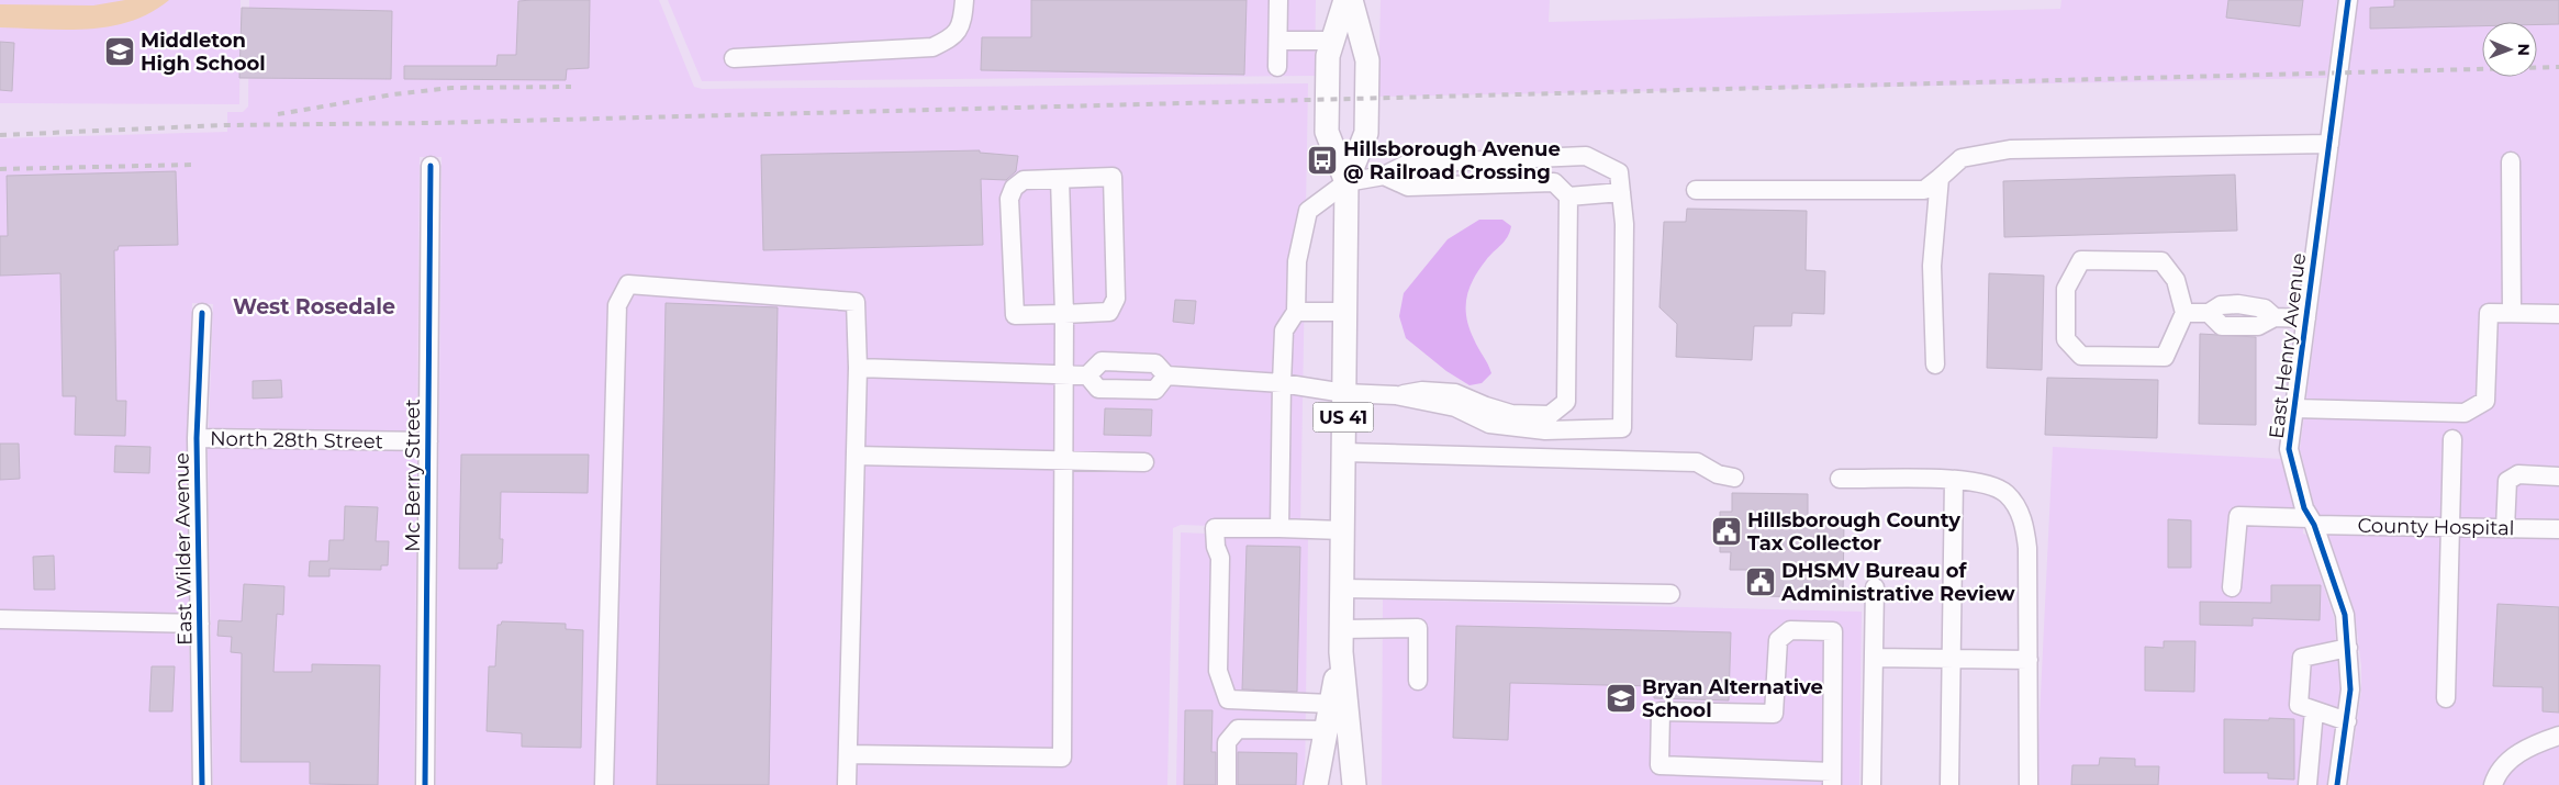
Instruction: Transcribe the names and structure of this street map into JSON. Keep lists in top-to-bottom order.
{
  "streets": {
    "main road": ["US 41"],
    "street": [
      "East Henry Avenue",
      "North 28th Street",
      "Mc Berry Street",
      "County Hospital",
      "East Wilder Avenue"
    ]
  },
  "crossings": [
    ["East Henry Avenue", "County Hospital"],
    ["North 28th Street", "Mc Berry Street"],
    ["North 28th Street", "East Wilder Avenue"]
  ],
  "districts": ["West Rosedale"],
  "places": {
    "school or university": ["Middleton High School", "Bryan Alternative School"],
    "bus stop": ["Hillsborough Avenue @ Railroad Crossing"],
    "public building": ["Hillsborough County Tax Collector", "DHSMV Bureau of Administrative Review"]
  },
  "north": "right"
}
